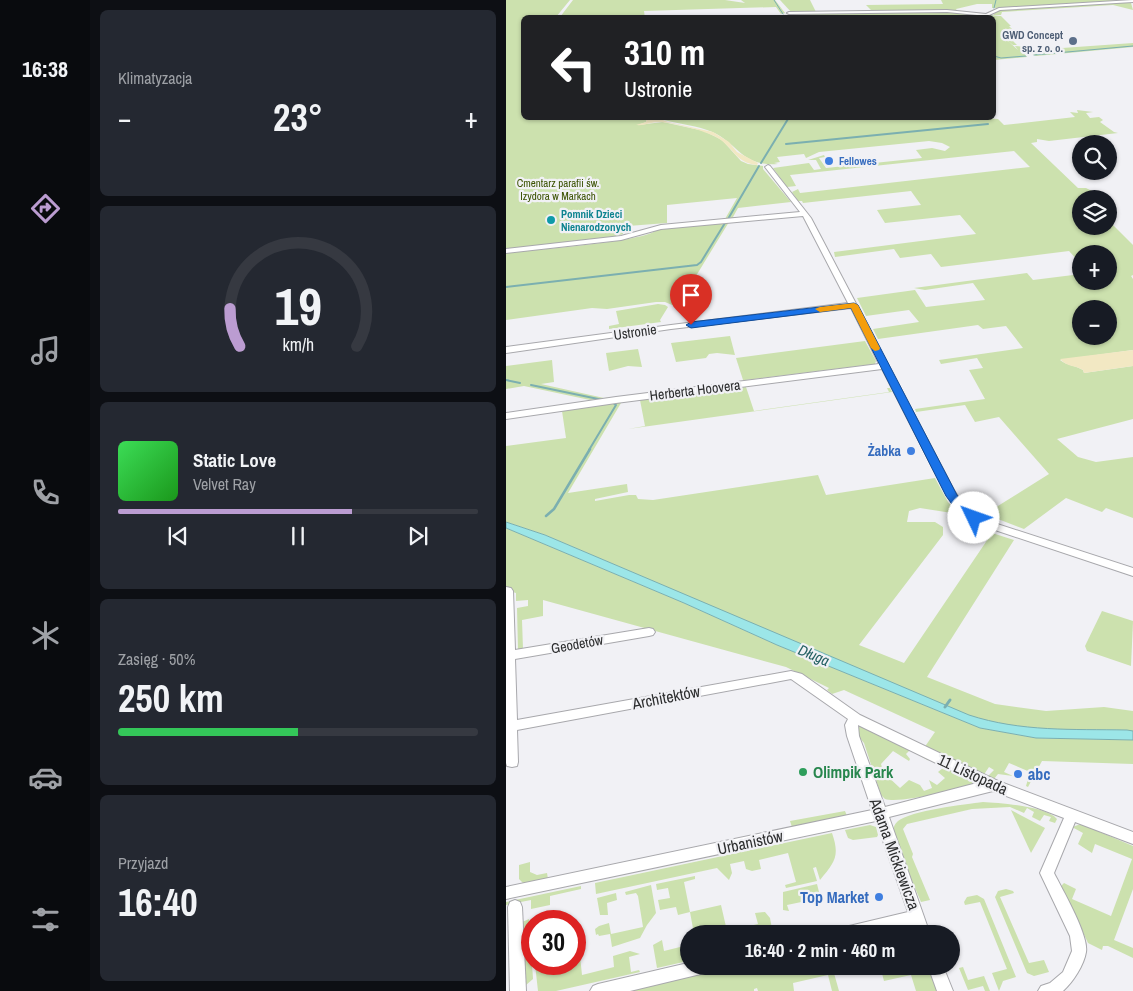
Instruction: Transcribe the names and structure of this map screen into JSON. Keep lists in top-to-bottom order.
{
  "streets": {
    "street": [
      "Ustronie",
      "Herberta Hoovera",
      "Geodetów",
      "Architektów",
      "11 Listopada",
      "Urbanistów",
      "Adama Mickiewicza"
    ]
  },
  "crossings": [
    ["Architektów", "11 Listopada"],
    ["11 Listopada", "Urbanistów"],
    ["11 Listopada", "Adama Mickiewicza"],
    ["Urbanistów", "Adama Mickiewicza"]
  ],
  "water": ["Długa"],
  "parks": ["Cmentarz parafii św. Izydora w Markach"],
  "places": [
    "GWD Concept sp. z o. o.",
    "Fellowes",
    "Pomnik Dzieci Nienarodzonych",
    "Żabka",
    "Olimpik Park",
    "abc",
    "Top Market"
  ],
  "page": {
    "tabs": "16:38",
    "tile": [
      "Klimatyzacja",
      ["Zasięg · 50%", "250 km"],
      ["Przyjazd", "16:40"]
    ],
    "turn": ["310 m", "Ustronie"],
    "heat": ["−", "23°", "+"],
    "map_buttons": ["+", "−"],
    "song": ["Static Love", "Velvet Ray"],
    "limit": "30",
    "trip": "16:40 · 2 min · 460 m",
    "gauge": ["19", "km/h"]
  }
}
